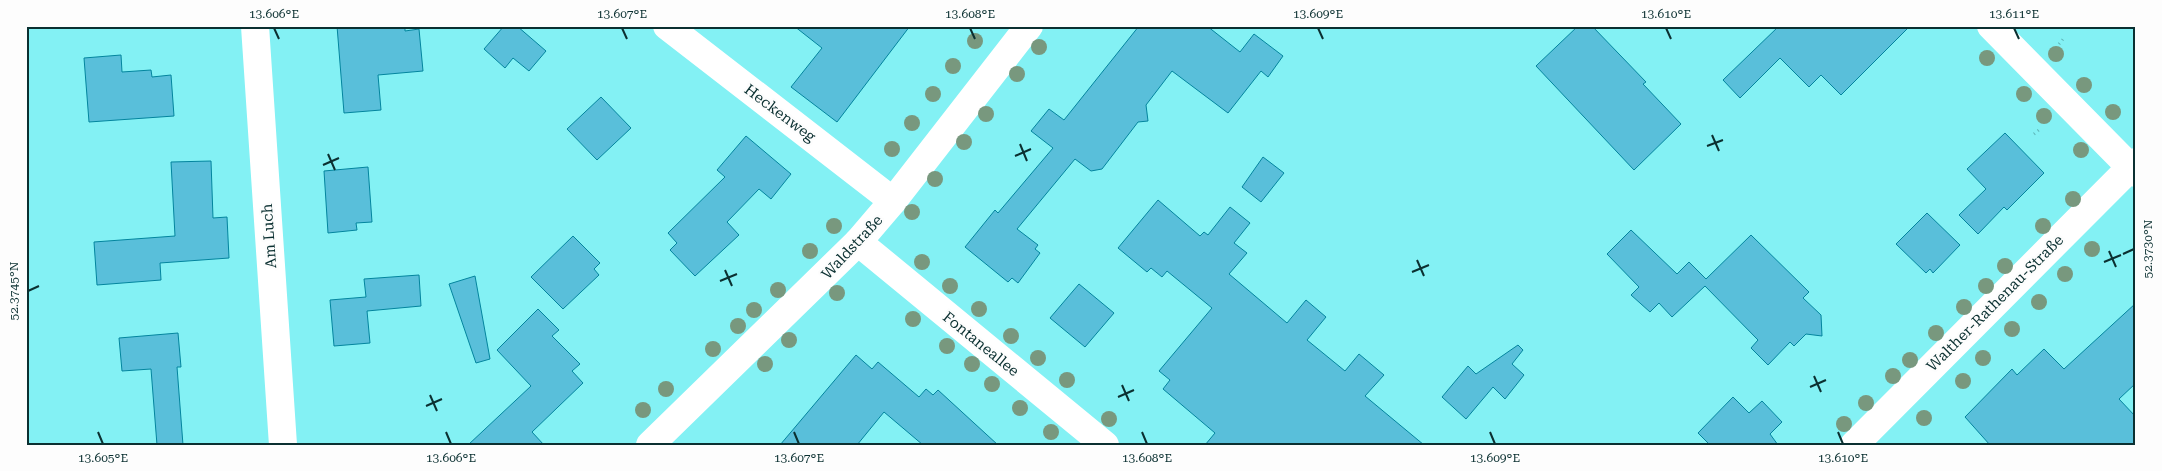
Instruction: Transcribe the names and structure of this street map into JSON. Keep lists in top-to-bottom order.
{
  "streets": {
    "street": [
      "Heckenweg",
      "Am Luch",
      "Waldstraße",
      "Walther-Rathenau-Straße",
      "Fontaneallee"
    ]
  },
  "crossings": [
    ["Heckenweg", "Waldstraße"],
    ["Waldstraße", "Fontaneallee"]
  ],
  "coordinates": [
    "13.606°E",
    "13.607°E",
    "13.608°E",
    "13.609°E",
    "13.610°E",
    "13.611°E",
    "52.3730°N",
    "52.3745°N",
    "13.605°E"
  ]
}
